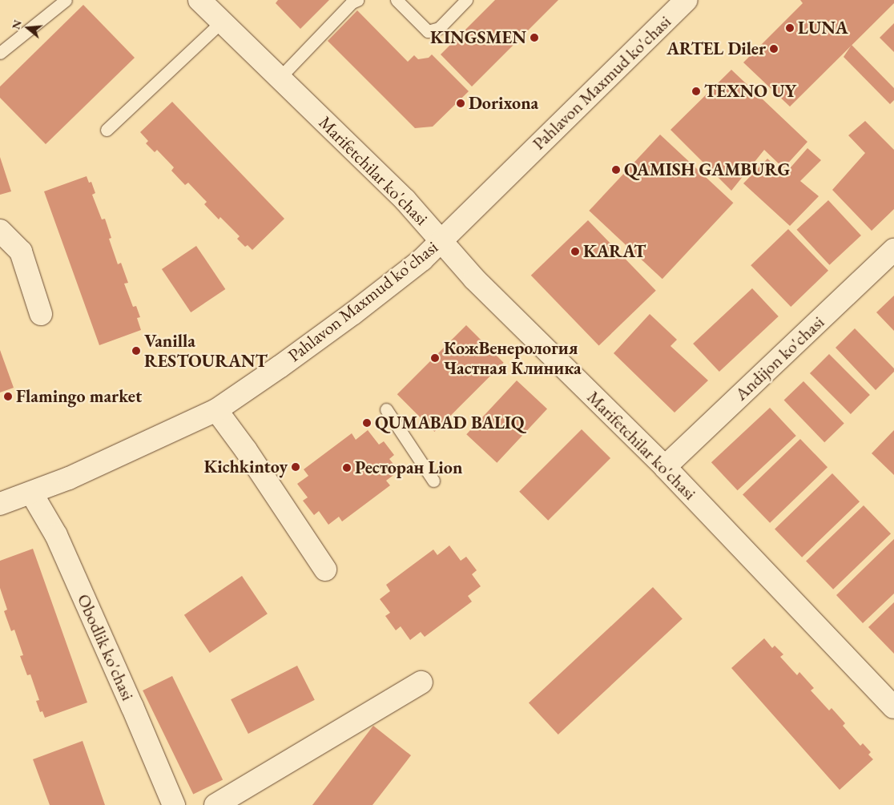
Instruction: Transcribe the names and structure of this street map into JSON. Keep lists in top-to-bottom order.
{
  "streets": {
    "street": [
      "Pahlavon Maxmud ko'chasi",
      "Marifetchilar ko'chasi",
      "Andijon ko'chasi",
      "Obodlik ko'chasi"
    ]
  },
  "crossings": [
    ["Pahlavon Maxmud ko'chasi", "Marifetchilar ko'chasi"],
    ["Pahlavon Maxmud ko'chasi", "Obodlik ko'chasi"],
    ["Marifetchilar ko'chasi", "Andijon ko'chasi"]
  ],
  "places": [
    "LUNA",
    "KINGSMEN",
    "ARTEL Diler",
    "TEXNO UY",
    "Dorixona",
    "QAMISH GAMBURG",
    "KARAT",
    "Vanilla RESTOURANT",
    "КожВенерология Частная Клиника",
    "Flamingo market",
    "QUMABAD BALIQ",
    "Kichkintoy",
    "Ресторан Lion"
  ],
  "north": "left"
}
